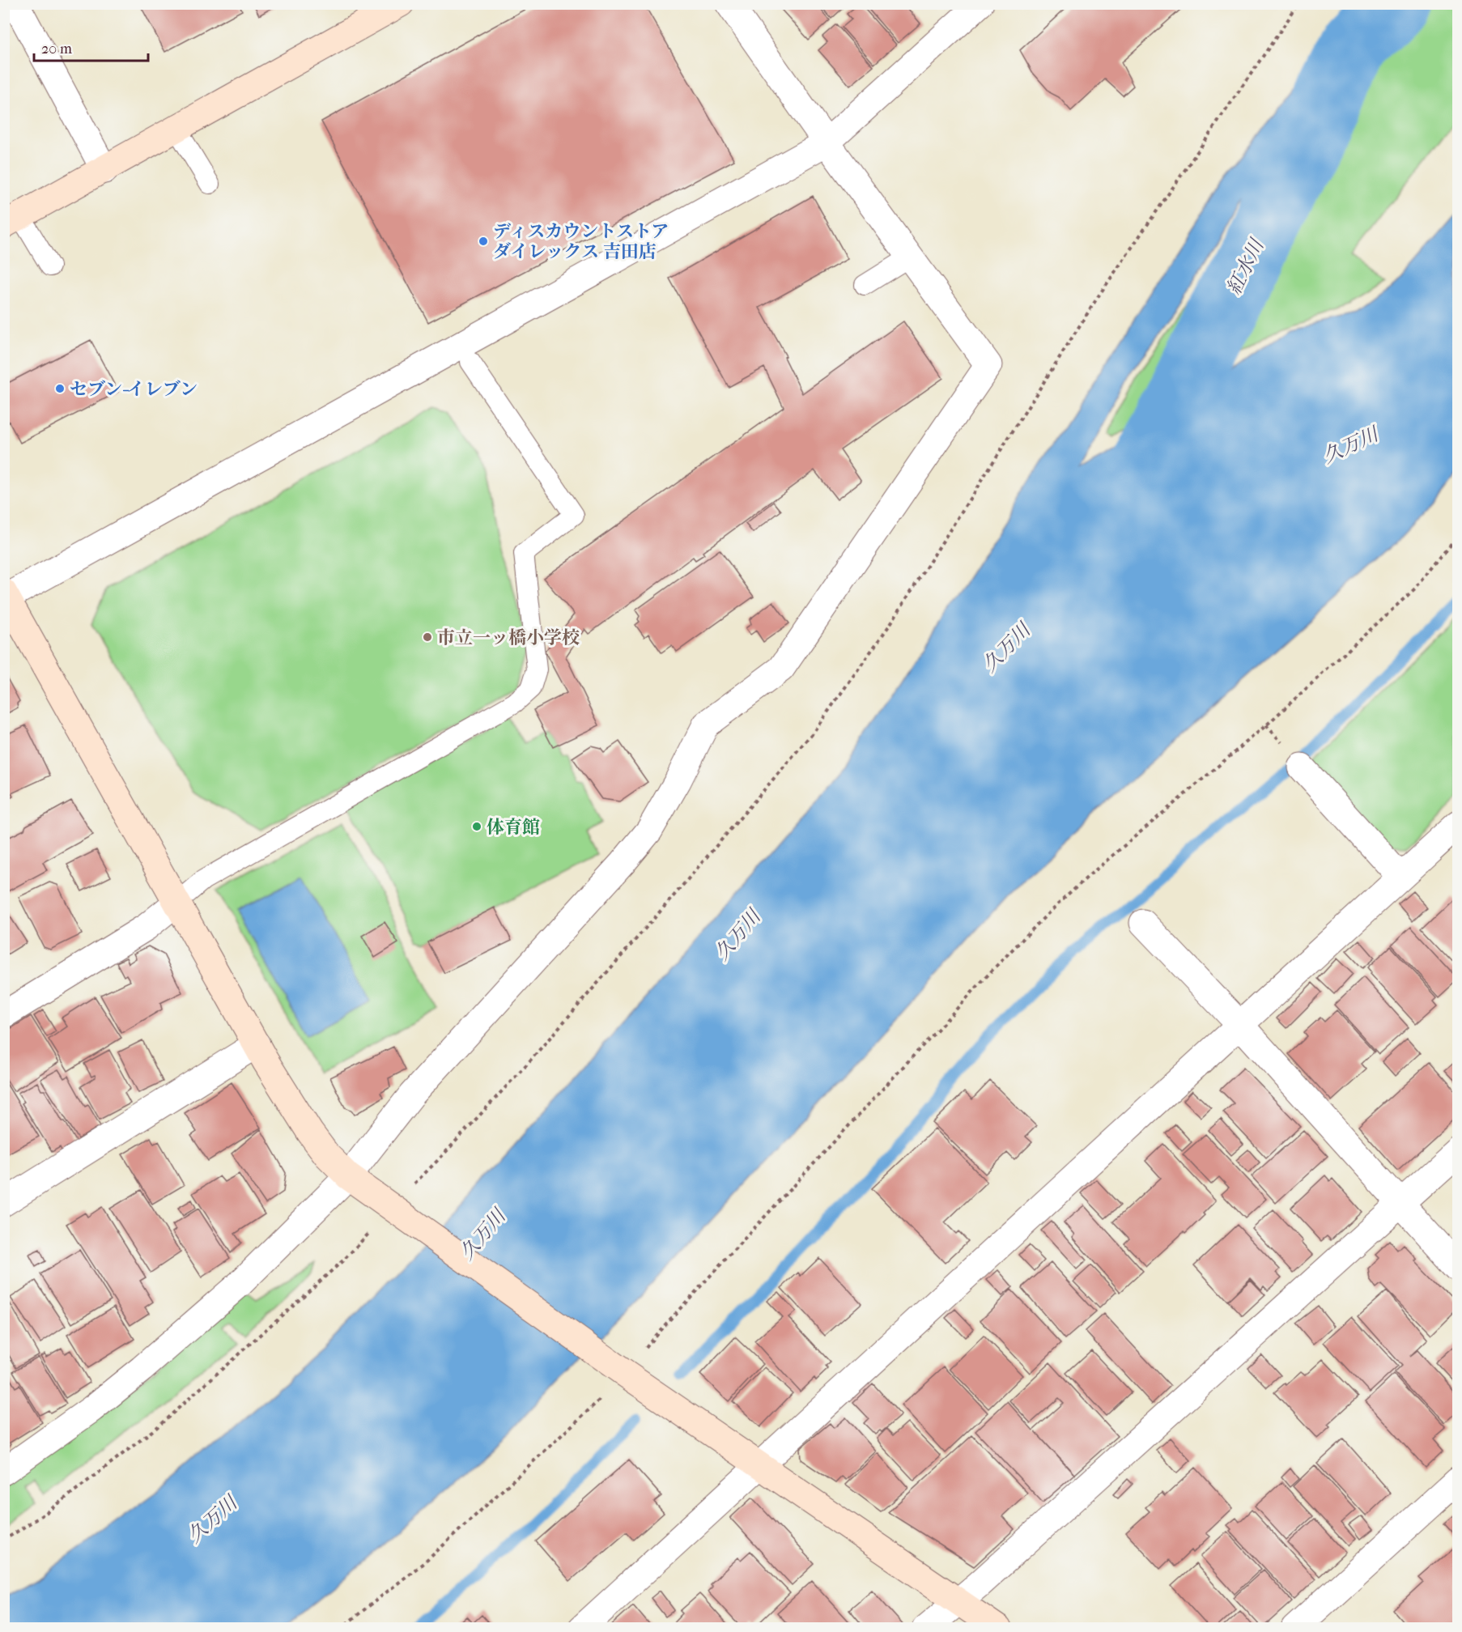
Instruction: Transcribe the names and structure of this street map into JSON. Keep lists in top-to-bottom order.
{
  "water": ["紅水川", "久万川"],
  "places": [
    "ディスカウントストア ダイレックス 吉田店",
    "セブン-イレブン",
    "市立一ッ橋小学校",
    "体育館"
  ],
  "scale_bar": "20 m"
}
